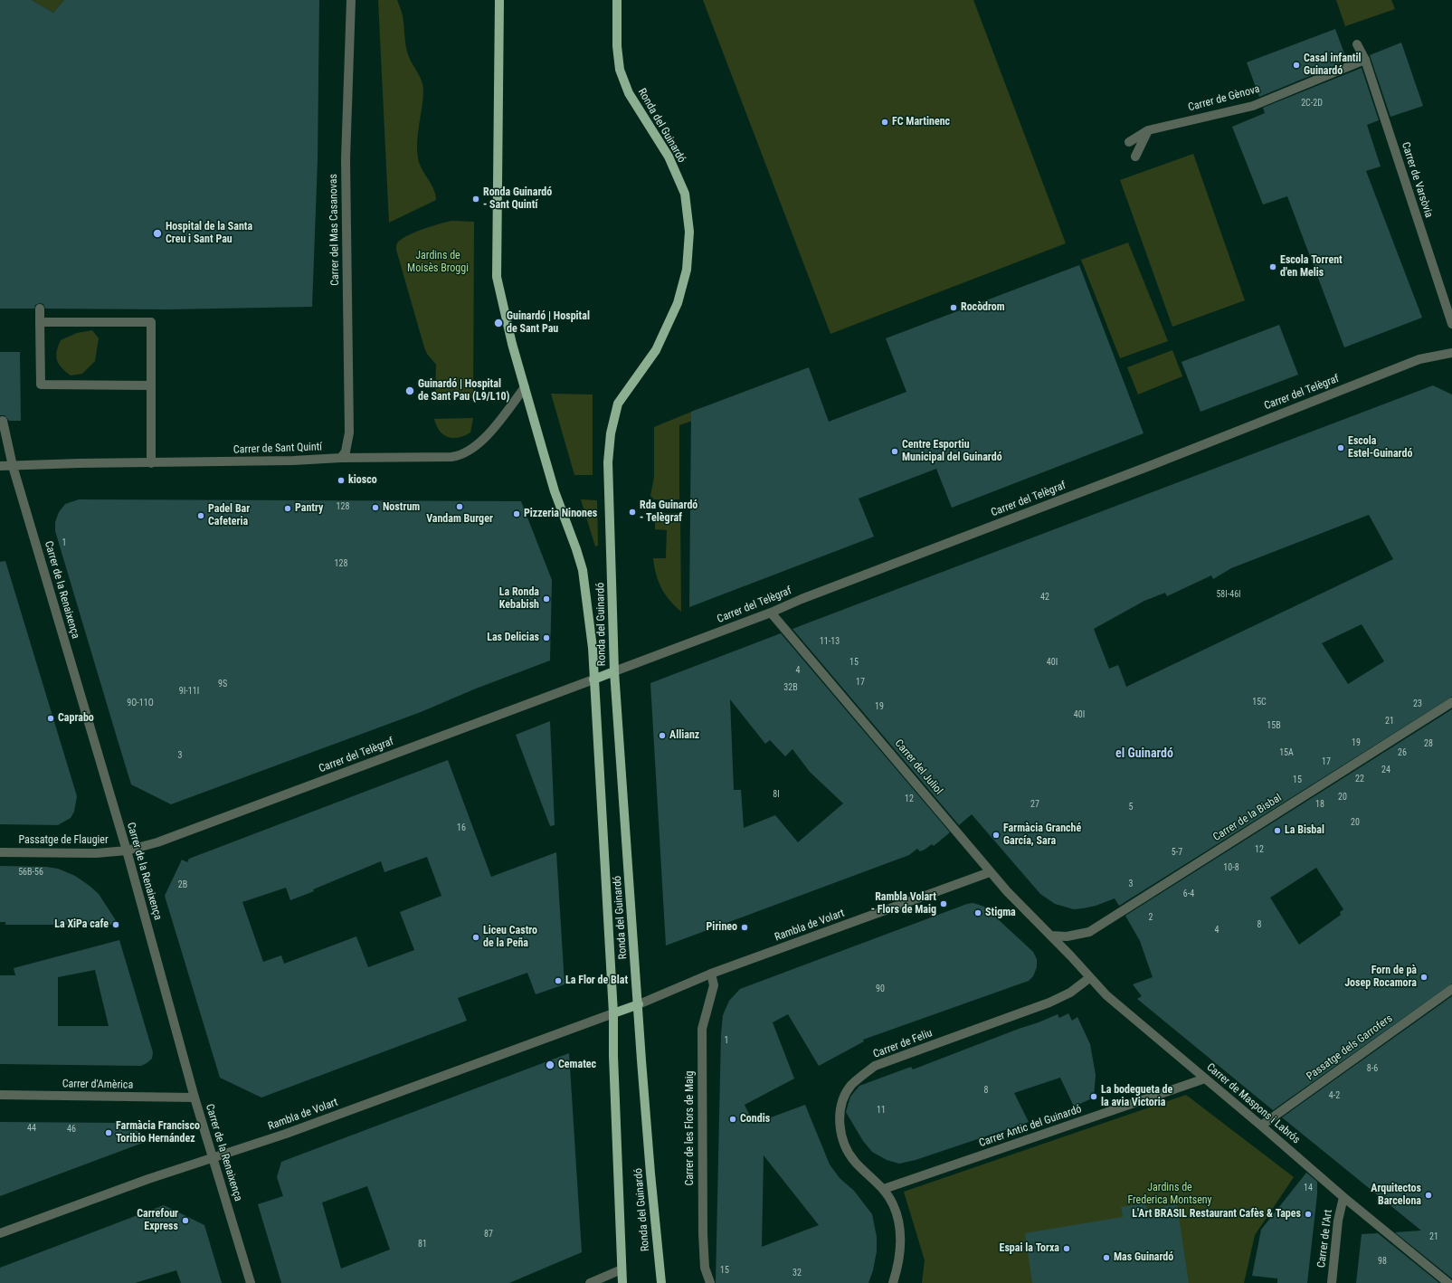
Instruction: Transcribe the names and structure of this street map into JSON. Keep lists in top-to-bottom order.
{
  "streets": {
    "main road": ["Ronda del Guinardó"],
    "street": [
      "Carrer de Gènova",
      "Carrer de Varsòvia",
      "Carrer del Mas Casanovas",
      "Carrer del Telègraf",
      "Carrer de Sant Quintí",
      "Carrer de la Renaixença",
      "Carrer del Juliol",
      "Carrer de la Bisbal",
      "Passatge de Flaugier",
      "Rambla de Volart",
      "Carrer de Feliu",
      "Passatge dels Garrofers",
      "Carrer d'Amèrica",
      "Carrer de Maspons i Labrós",
      "Carrer Antic del Guinardó",
      "Carrer de les Flors de Maig",
      "Carrer de l'Art"
    ]
  },
  "crossings": [
    ["Carrer de Gènova", "Carrer de Varsòvia"],
    ["Ronda del Guinardó", "Carrer del Telègraf"],
    ["Ronda del Guinardó", "Carrer de Sant Quintí"],
    ["Ronda del Guinardó", "Rambla de Volart"],
    ["Carrer del Mas Casanovas", "Carrer de Sant Quintí"],
    ["Carrer del Telègraf", "Carrer de la Renaixença"],
    ["Carrer del Telègraf", "Carrer del Juliol"],
    ["Carrer del Telègraf", "Passatge de Flaugier"],
    ["Carrer de Sant Quintí", "Carrer de la Renaixença"],
    ["Carrer de la Renaixença", "Passatge de Flaugier"],
    ["Carrer de la Renaixença", "Rambla de Volart"],
    ["Carrer de la Renaixença", "Carrer d'Amèrica"],
    ["Carrer del Juliol", "Carrer de la Bisbal"],
    ["Carrer del Juliol", "Rambla de Volart"],
    ["Carrer del Juliol", "Carrer de Maspons i Labrós"],
    ["Carrer de la Bisbal", "Carrer de Maspons i Labrós"],
    ["Rambla de Volart", "Carrer de les Flors de Maig"],
    ["Carrer de Feliu", "Carrer de Maspons i Labrós"],
    ["Carrer de Feliu", "Carrer Antic del Guinardó"],
    ["Passatge dels Garrofers", "Carrer de Maspons i Labrós"],
    ["Carrer de Maspons i Labrós", "Carrer Antic del Guinardó"],
    ["Carrer de Maspons i Labrós", "Carrer de l'Art"]
  ],
  "districts": ["el Guinardó"],
  "parks": ["Jardins de Moisès Broggi", "Jardins de Frederica Montseny"],
  "places": [
    "Casal infantil Guinardó",
    "FC Martinenc",
    "Ronda Guinardó - Sant Quintí",
    "Hospital de la Santa Creu i Sant Pau",
    "Escola Torrent d'en Melis",
    "Rocòdrom",
    "Guinardó | Hospital de Sant Pau",
    "Guinardó | Hospital de Sant Pau (L9/L10)",
    "Escola Estel-Guinardó",
    "Centre Esportiu Municipal del Guinardó",
    "kiosco",
    "Vandam Burger",
    "Nostrum",
    "Pantry",
    "Rda Guinardó - Telègraf",
    "Pizzeria Ninones",
    "Padel Bar Cafeteria",
    "La Ronda Kebabish",
    "Las Delicias",
    "Caprabo",
    "Allianz",
    "La Bisbal",
    "Farmàcia Granché García, Sara",
    "Rambla Volart - Flors de Maig",
    "Stigma",
    "La XiPa cafe",
    "Pirineo",
    "Liceu Castro de la Peña",
    "Forn de pà Josep Rocamora",
    "La Flor de Blat",
    "Cematec",
    "La bodegueta de la avia Victoria",
    "Condis",
    "Farmàcia Francisco Toribio Hernández",
    "Arquitectos Barcelona",
    "L'Art BRASIL Restaurant Cafès & Tapes",
    "Carrefour Express",
    "Espai la Torxa",
    "Mas Guinardó"
  ],
  "house_numbers": [
    "2C-2D",
    "128",
    "1",
    "128",
    "58I-46I",
    "42",
    "11-13",
    "15",
    "40I",
    "4",
    "17",
    "9S",
    "32B",
    "9I-11I",
    "15C",
    "9O-11O",
    "23",
    "19",
    "40I",
    "21",
    "15B",
    "19",
    "28",
    "15A",
    "26",
    "3",
    "17",
    "24",
    "22",
    "15",
    "8I",
    "20",
    "12",
    "27",
    "18",
    "5",
    "20",
    "16",
    "12",
    "5-7",
    "10-8",
    "56B-56",
    "3",
    "2B",
    "6-4",
    "2",
    "8",
    "4",
    "90",
    "1",
    "8-6",
    "8",
    "4-2",
    "11",
    "44",
    "46",
    "14",
    "87",
    "21",
    "81",
    "98",
    "15",
    "32"
  ]
}
